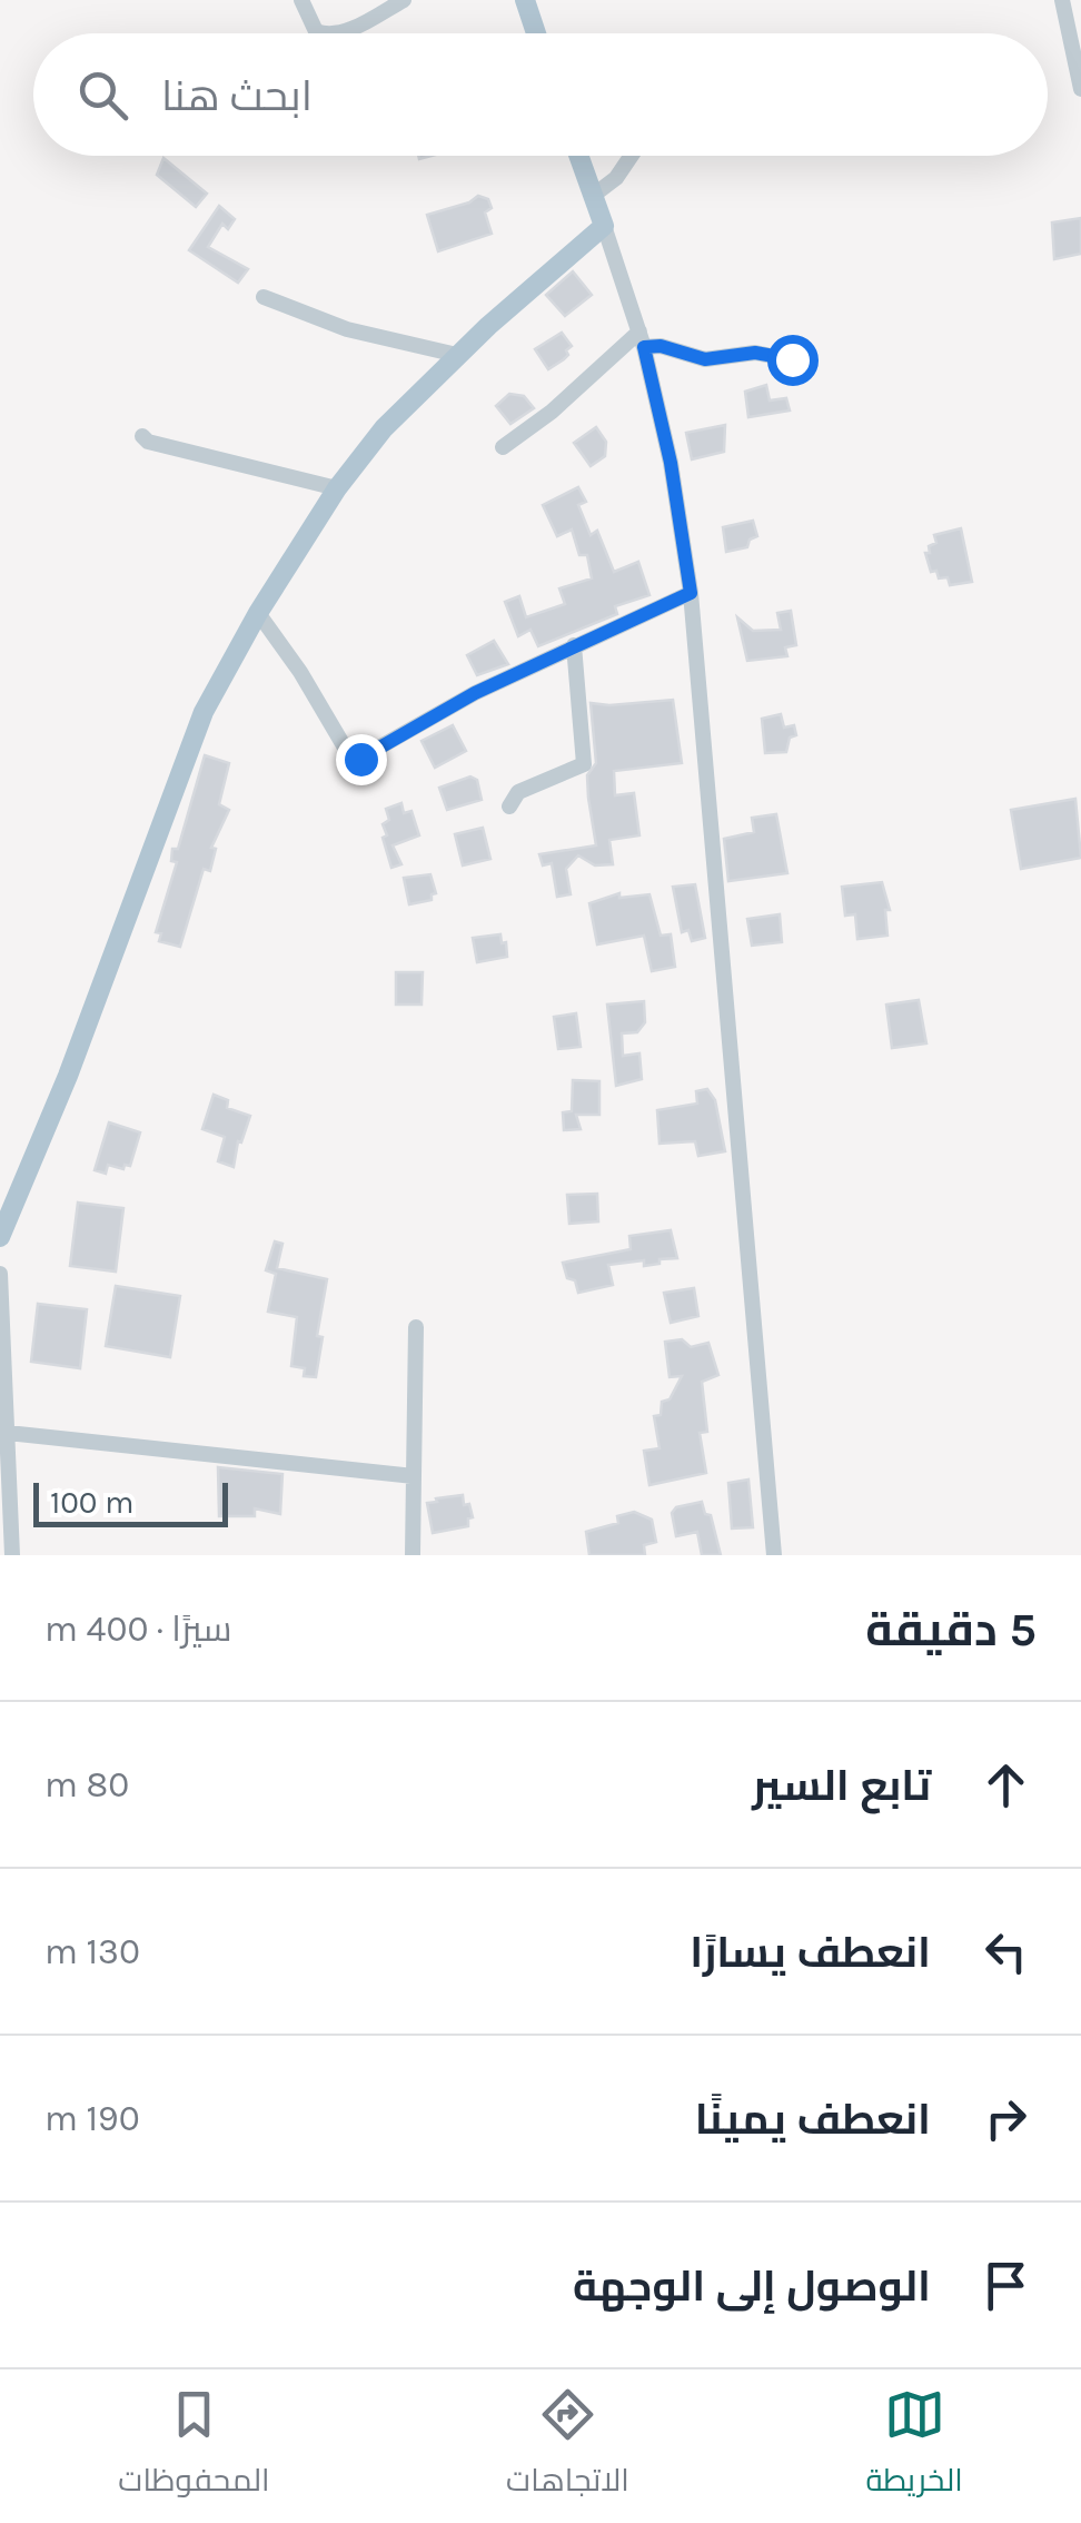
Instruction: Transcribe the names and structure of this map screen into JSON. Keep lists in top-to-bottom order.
{
  "scale_bar": "100 m",
  "page": {
    "search": "ابحث هنا",
    "scale": "100 m",
    "heading": ["5 دقيقة", "سيرًا · 400 m"],
    "list": [
      ["تابع السير", "80 m"],
      ["انعطف يسارًا", "130 m"],
      ["انعطف يمينًا", "190 m"],
      "الوصول إلى الوجهة"
    ],
    "nav": ["الخريطة", "الاتجاهات", "المحفوظات"]
  }
}
